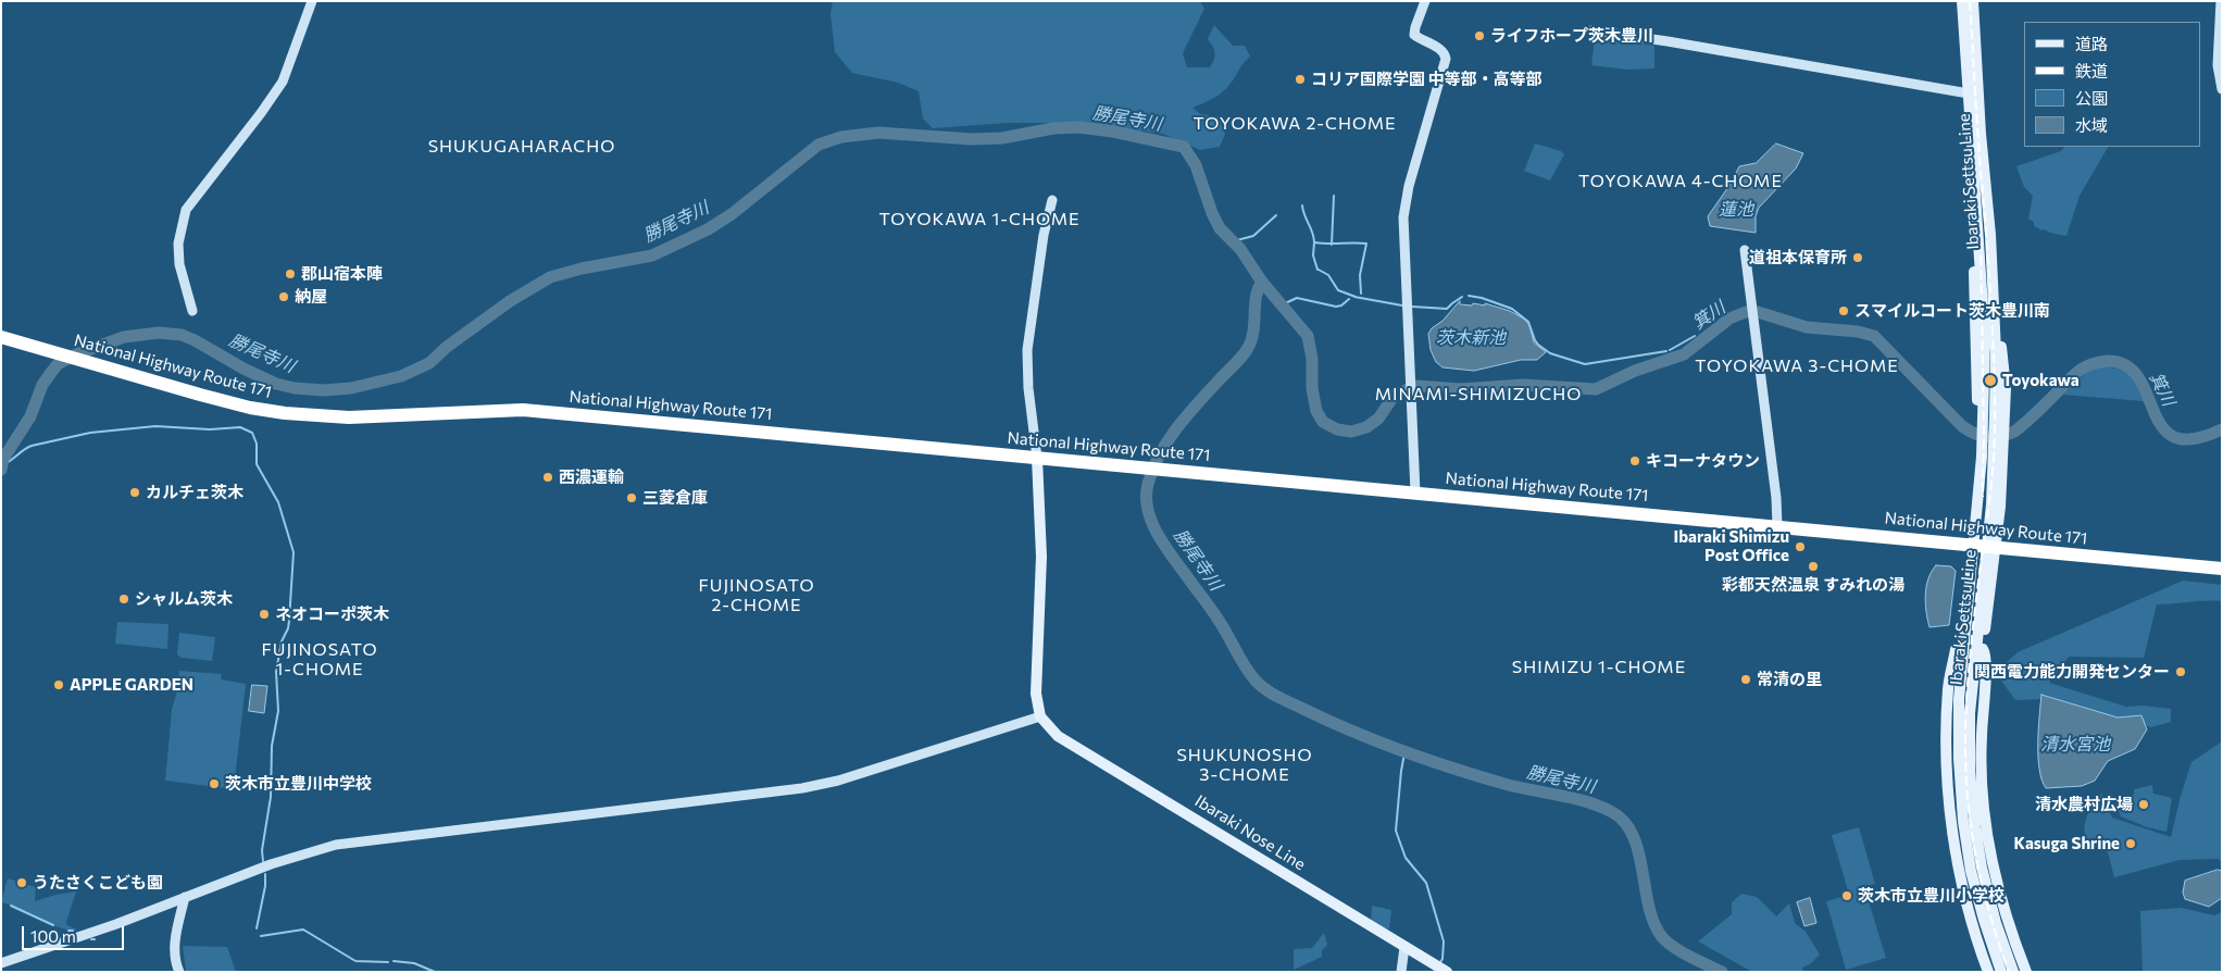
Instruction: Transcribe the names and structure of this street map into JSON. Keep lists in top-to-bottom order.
{
  "streets": {
    "highway": ["National Highway Route 171"],
    "main road": ["Ibaraki Settsu Line", "Ibaraki Nose Line"]
  },
  "districts": [
    "TOYOKAWA 2-CHOME",
    "SHUKUGAHARACHO",
    "TOYOKAWA 4-CHOME",
    "TOYOKAWA 1-CHOME",
    "TOYOKAWA 3-CHOME",
    "MINAMI-SHIMIZUCHO",
    "FUJINOSATO 2-CHOME",
    "FUJINOSATO 1-CHOME",
    "SHIMIZU 1-CHOME",
    "SHUKUNOSHO 3-CHOME"
  ],
  "water": [
    "勝尾寺川",
    "蓮池",
    "箕川",
    "茨木新池",
    "清水宮池"
  ],
  "places": [
    "ライフホープ茨木豊川",
    "コリア国際学園 中等部・高等部",
    "道祖本保育所",
    "郡山宿本陣",
    "納屋",
    "スマイルコート茨木豊川南",
    "Toyokawa",
    "キコーナタウン",
    "西濃運輸",
    "カルチェ茨木",
    "三菱倉庫",
    "Ibaraki Shimizu Post Office",
    "彩都天然温泉 すみれの湯",
    "シャルム茨木",
    "ネオコーポ茨木",
    "関西電力能力開発センター",
    "常清の里",
    "APPLE GARDEN",
    "茨木市立豊川中学校",
    "清水農村広場",
    "Kasuga Shrine",
    "うたさくこども園",
    "茨木市立豊川小学校"
  ],
  "legend": [
    "道路",
    "鉄道",
    "公園",
    "水域"
  ],
  "scale_bar": "100 m"
}
